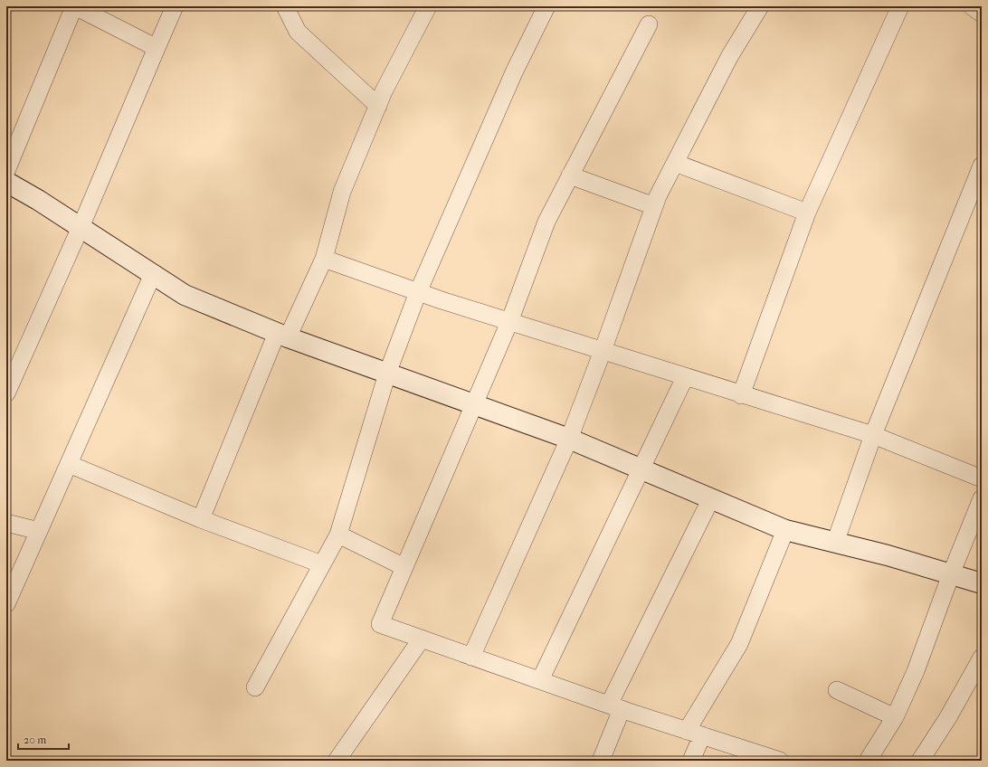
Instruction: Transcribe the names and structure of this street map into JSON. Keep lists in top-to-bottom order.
{
  "scale_bar": "20 m"
}
